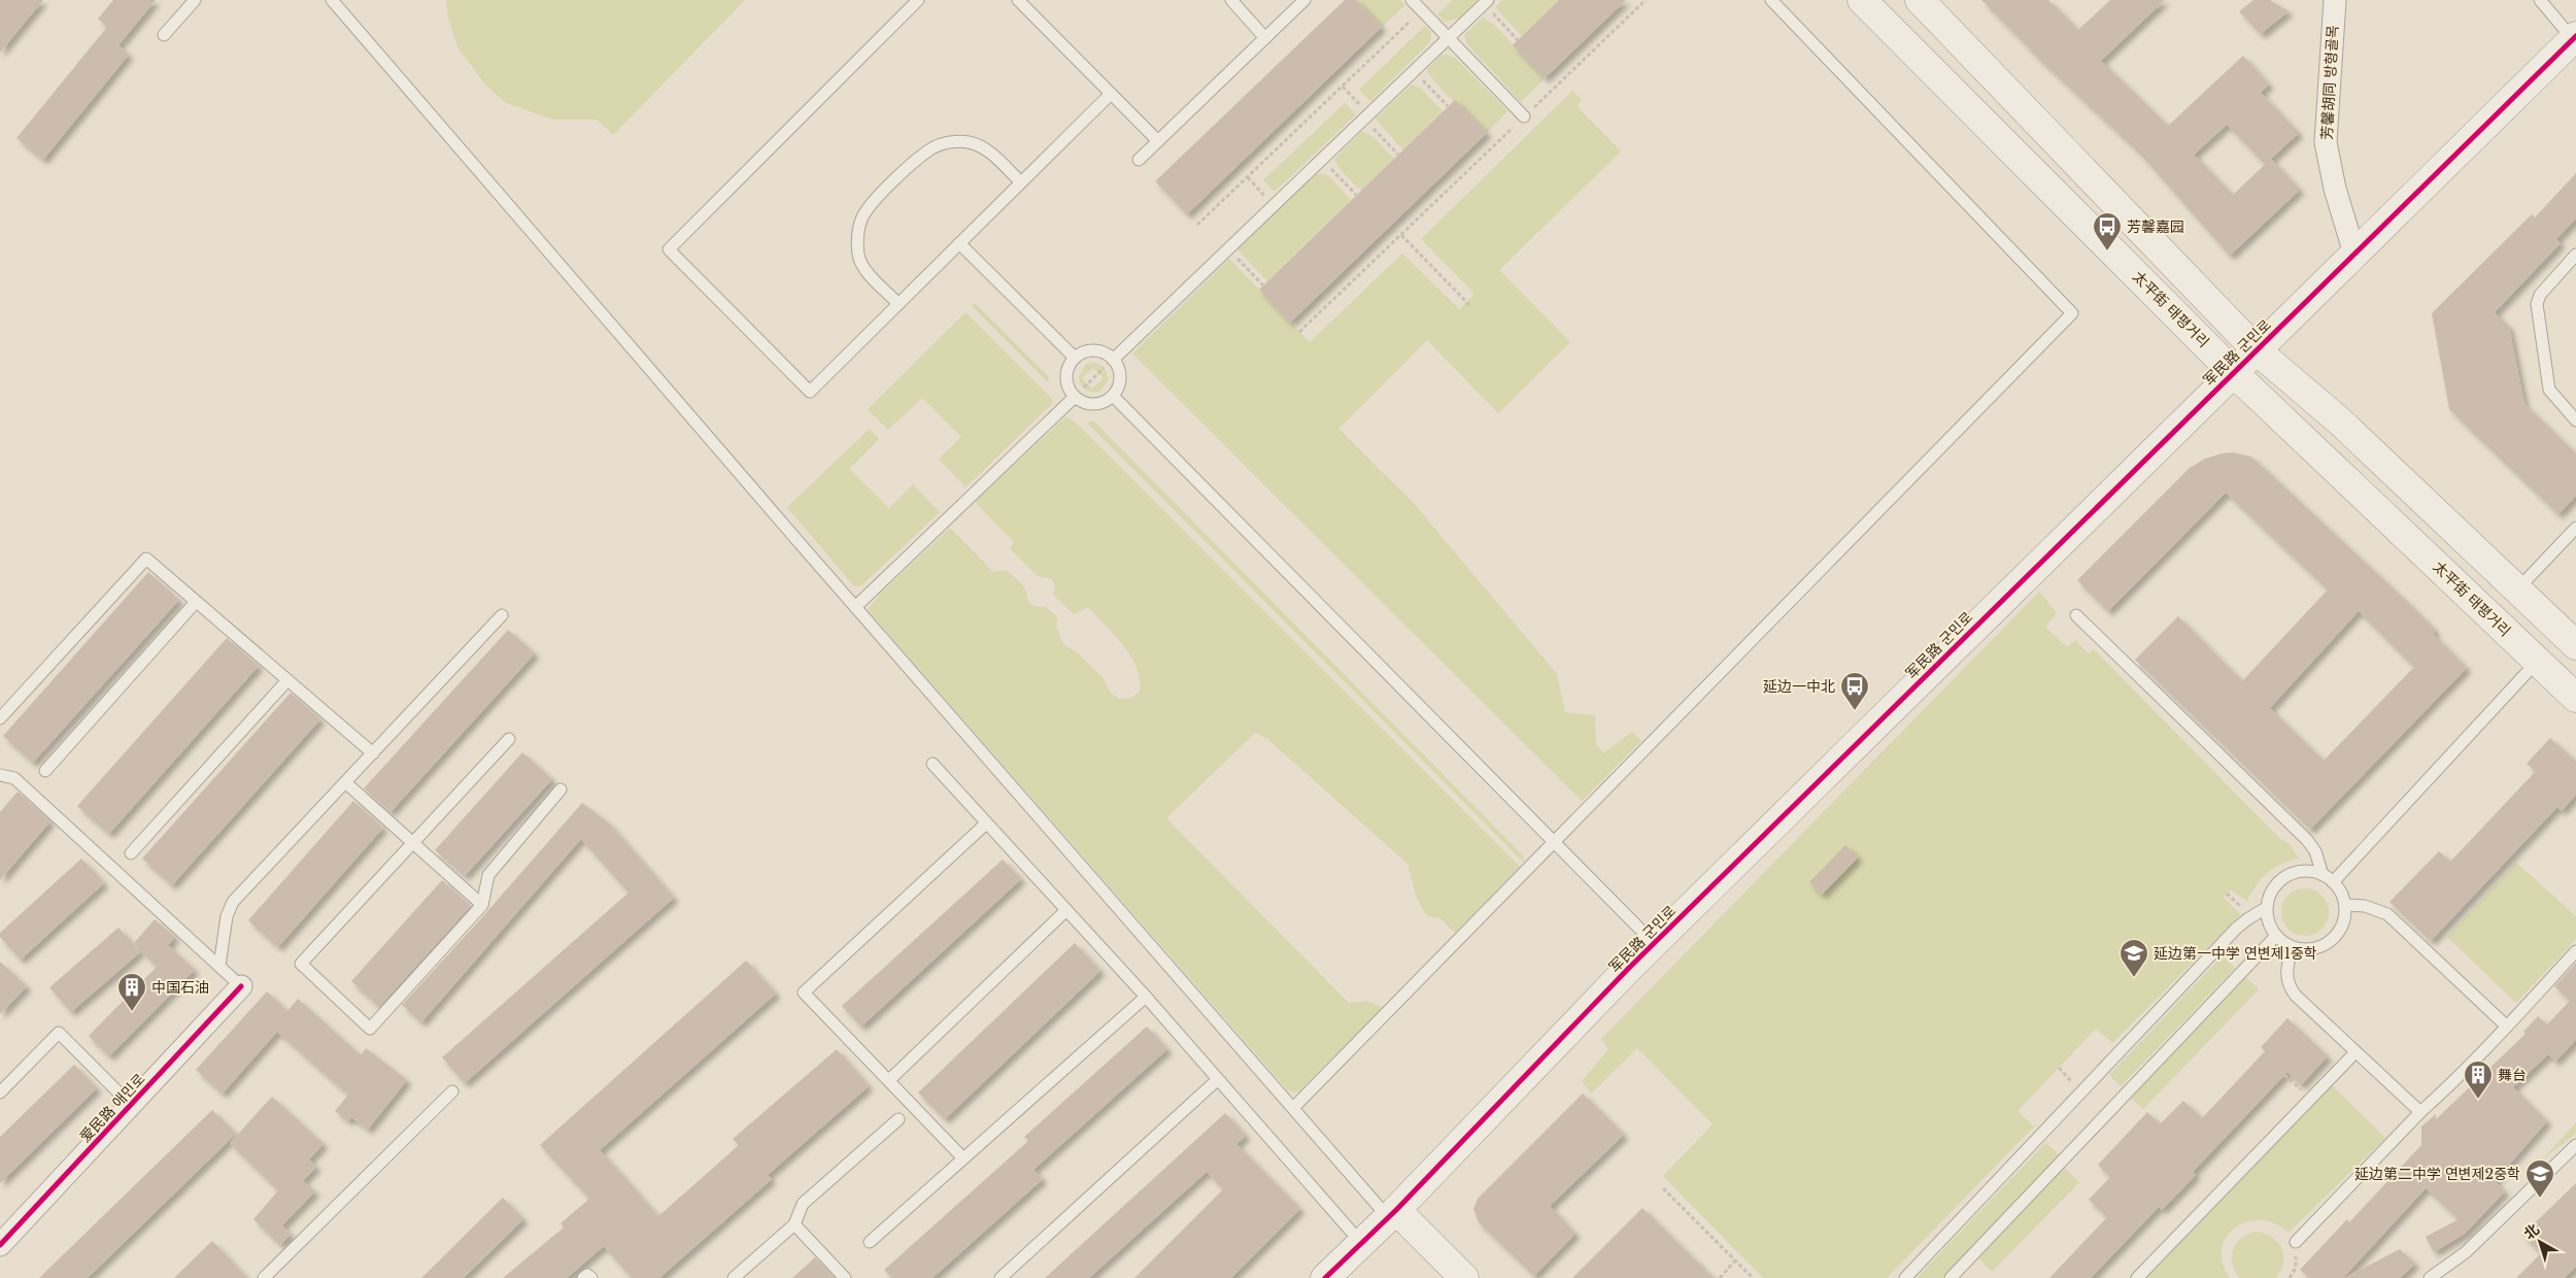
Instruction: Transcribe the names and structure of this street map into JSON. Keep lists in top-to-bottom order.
{
  "streets": {
    "main road": ["太平街 태평거리", "军民路 군민로"],
    "street": ["芳馨胡同 방형골목", "爱民路 애민로"]
  },
  "crossings": [
    ["芳馨胡同 방형골목", "军民路 군민로"],
    ["太平街 태평거리", "军民路 군민로"]
  ],
  "places": {
    "bus stop": ["芳馨嘉园", "延边一中北"],
    "school or university": ["延边第一中学 연변제1중학", "延边第二中学 연변제2중학"],
    "building": ["中国石油", "舞台"]
  },
  "north": "top left"
}
